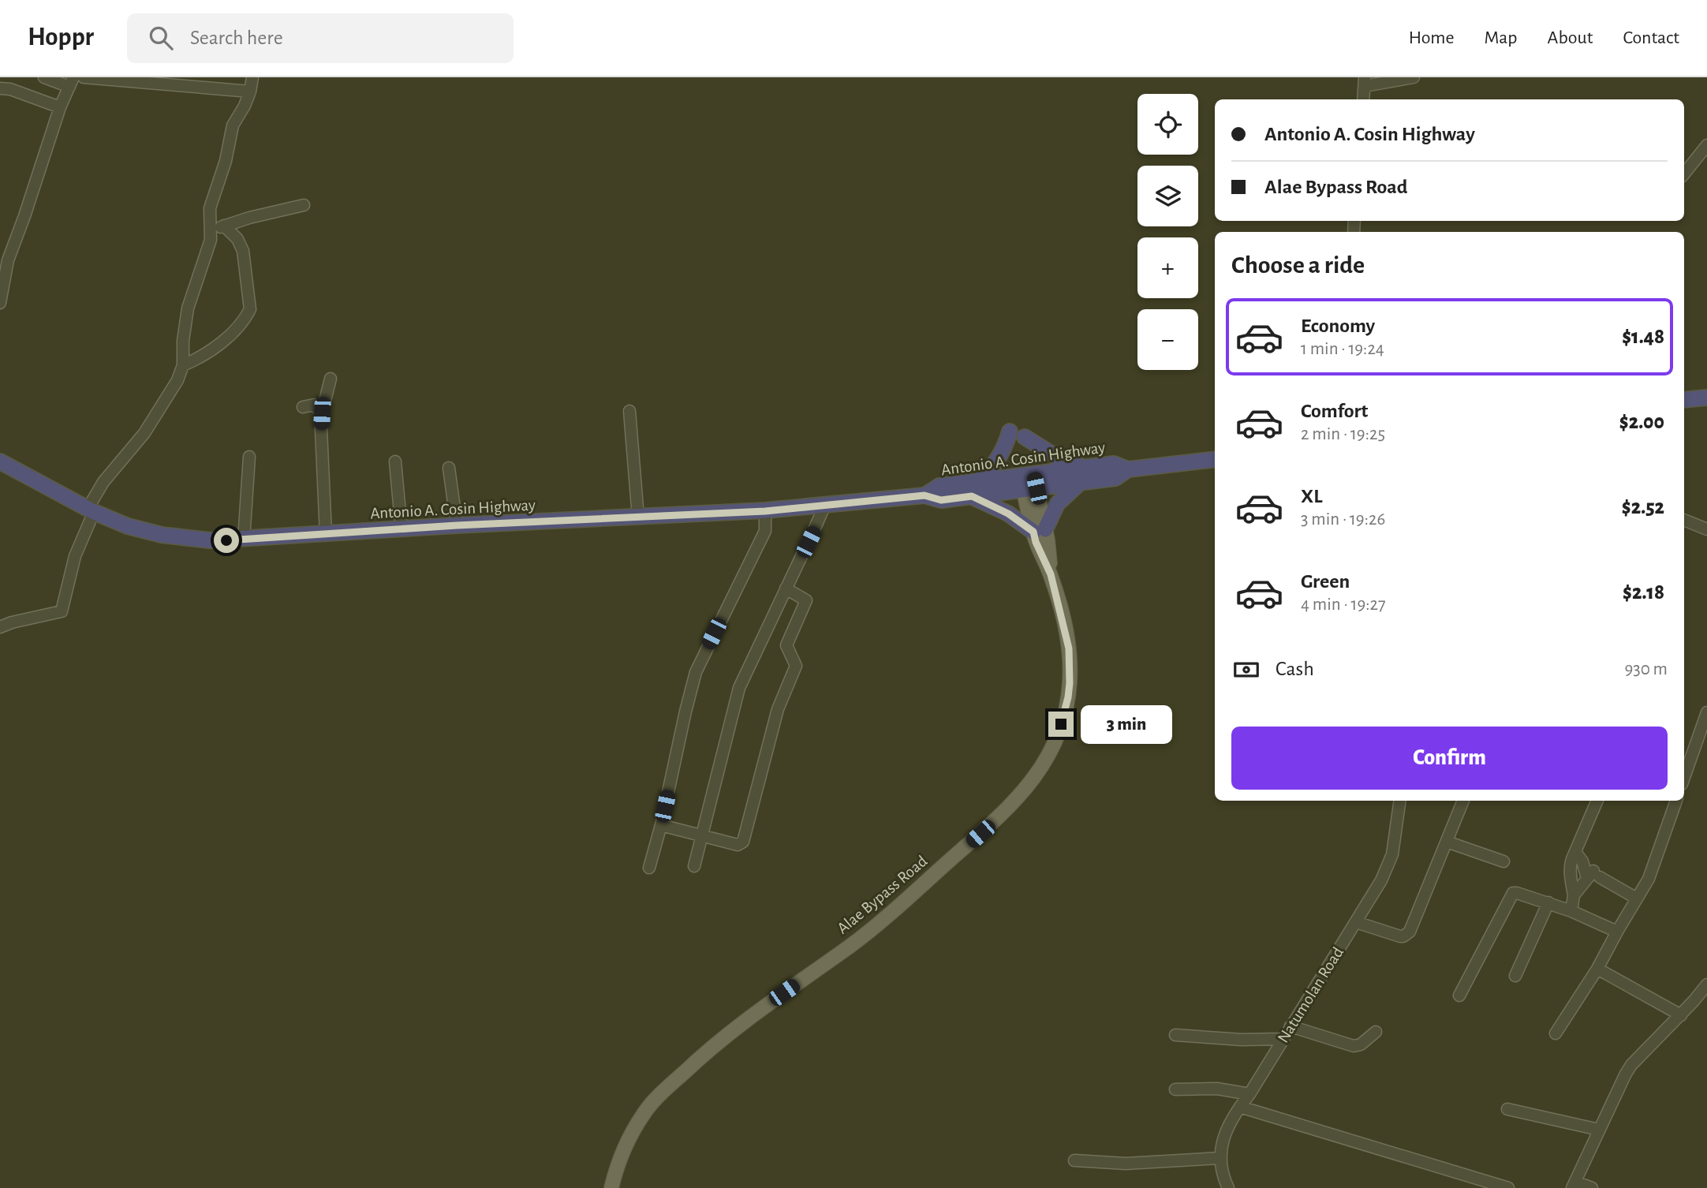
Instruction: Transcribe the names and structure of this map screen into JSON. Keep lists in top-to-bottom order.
{
  "streets": {
    "highway": ["Antonio A. Cosin Highway"],
    "main road": ["Alae Bypass Road"],
    "street": ["Natumolan Road"]
  },
  "crossings": [
    ["Antonio A. Cosin Highway", "Alae Bypass Road"]
  ],
  "page": {
    "header": "Hoppr",
    "search": "Search here",
    "nav": [
      "Home",
      "Map",
      "About",
      "Contact"
    ],
    "map_buttons": ["+", "−"],
    "banner": ["Antonio A. Cosin Highway", "Alae Bypass Road"],
    "heading": "Choose a ride",
    "list": [
      {
        "name": "Economy",
        "note": "1 min · 19:24",
        "value": "$1.48"
      },
      {
        "name": "Comfort",
        "note": "2 min · 19:25",
        "value": "$2.00"
      },
      {
        "name": "XL",
        "note": "3 min · 19:26",
        "value": "$2.52"
      },
      {
        "name": "Green",
        "note": "4 min · 19:27",
        "value": "$2.18"
      }
    ],
    "pay": ["Cash", "930 m"],
    "bubble": "3 min",
    "buttons": "Confirm"
  }
}
